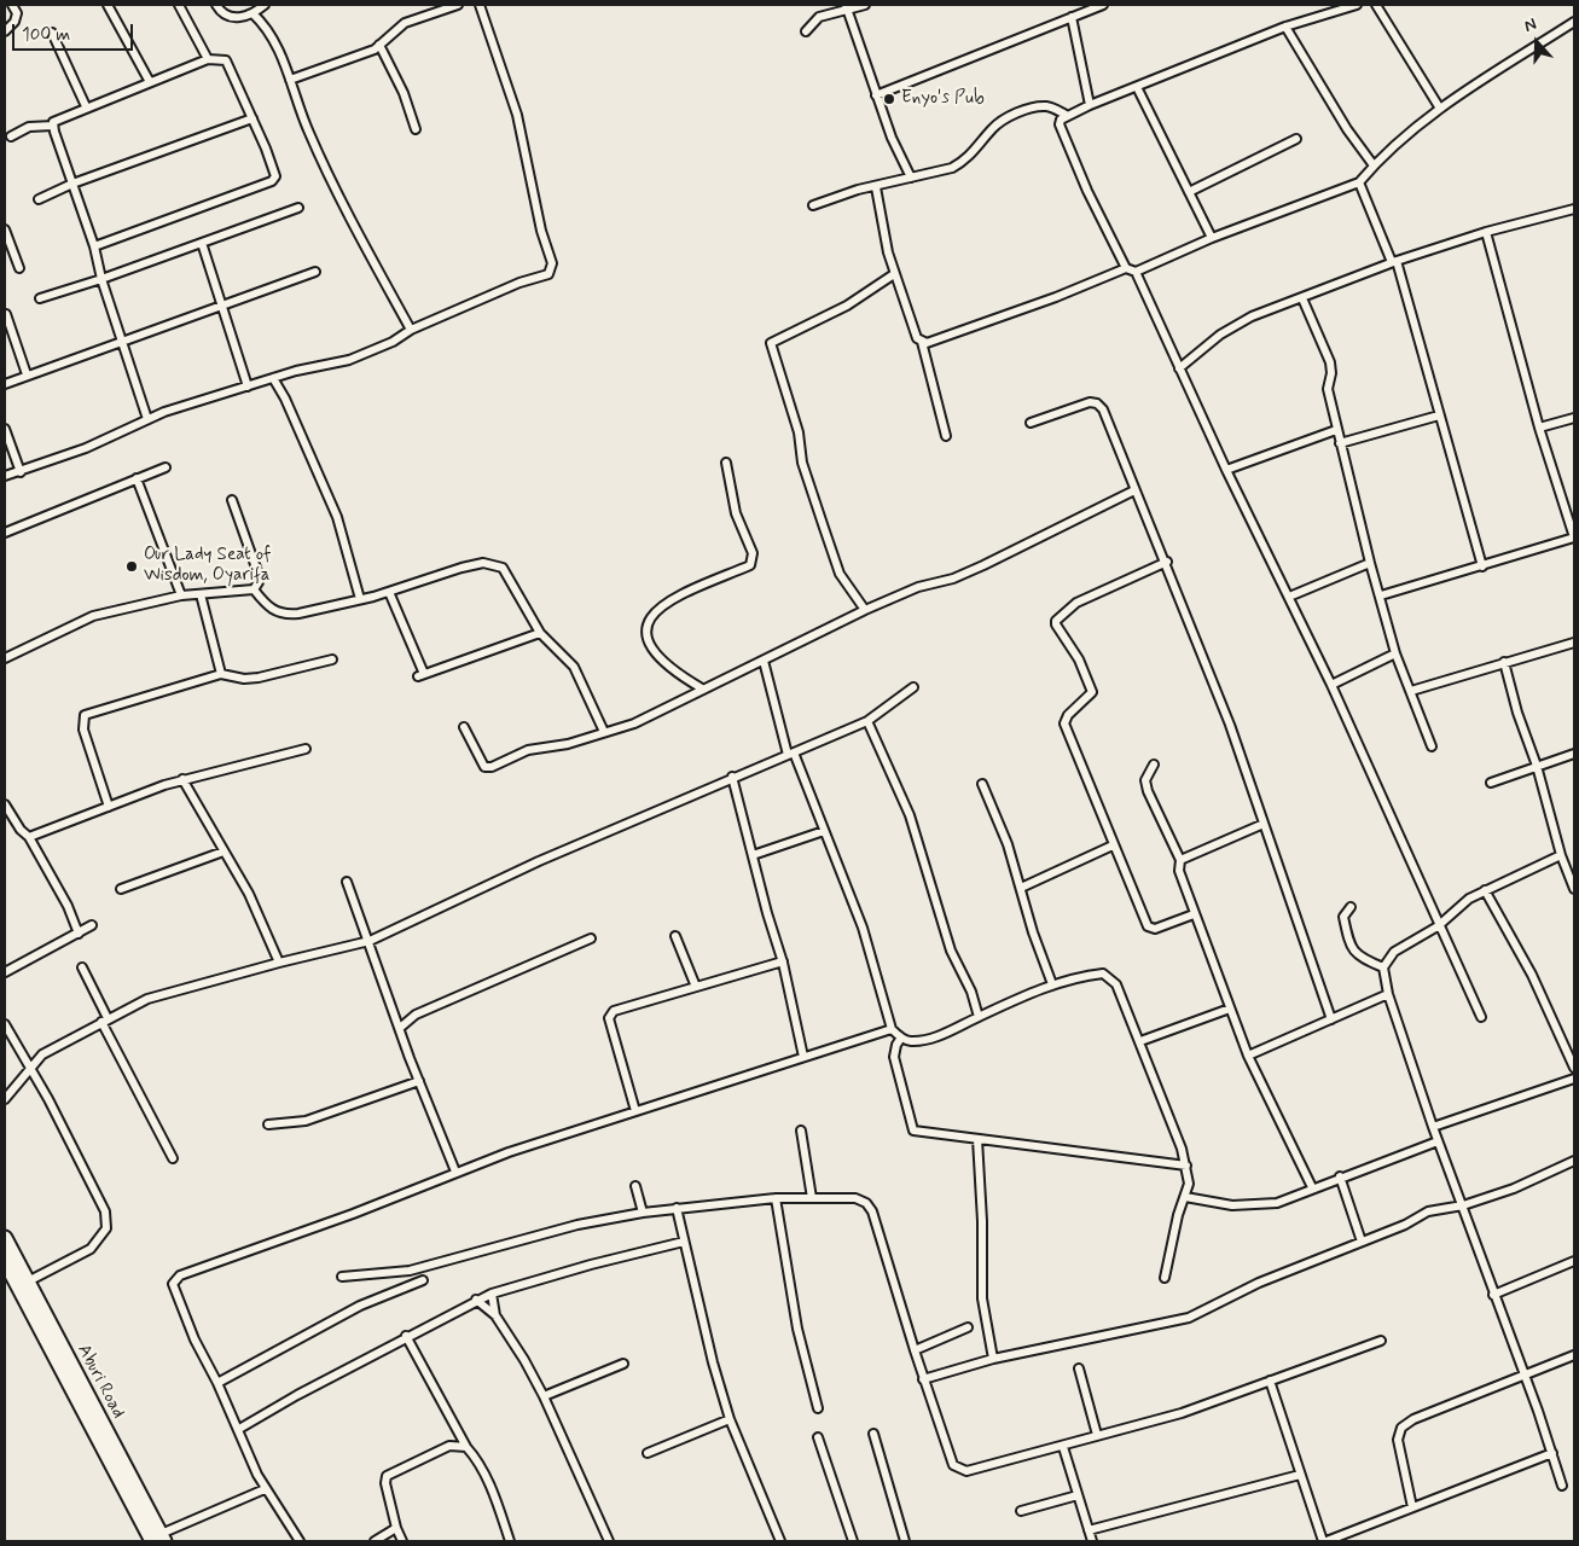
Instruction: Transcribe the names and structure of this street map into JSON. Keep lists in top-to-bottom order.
{
  "streets": {
    "highway": ["Aburi Road"]
  },
  "places": ["Enyo's Pub", "Our Lady Seat of Wisdom, Oyarifa"],
  "scale_bar": "100 m",
  "north": "top"
}
